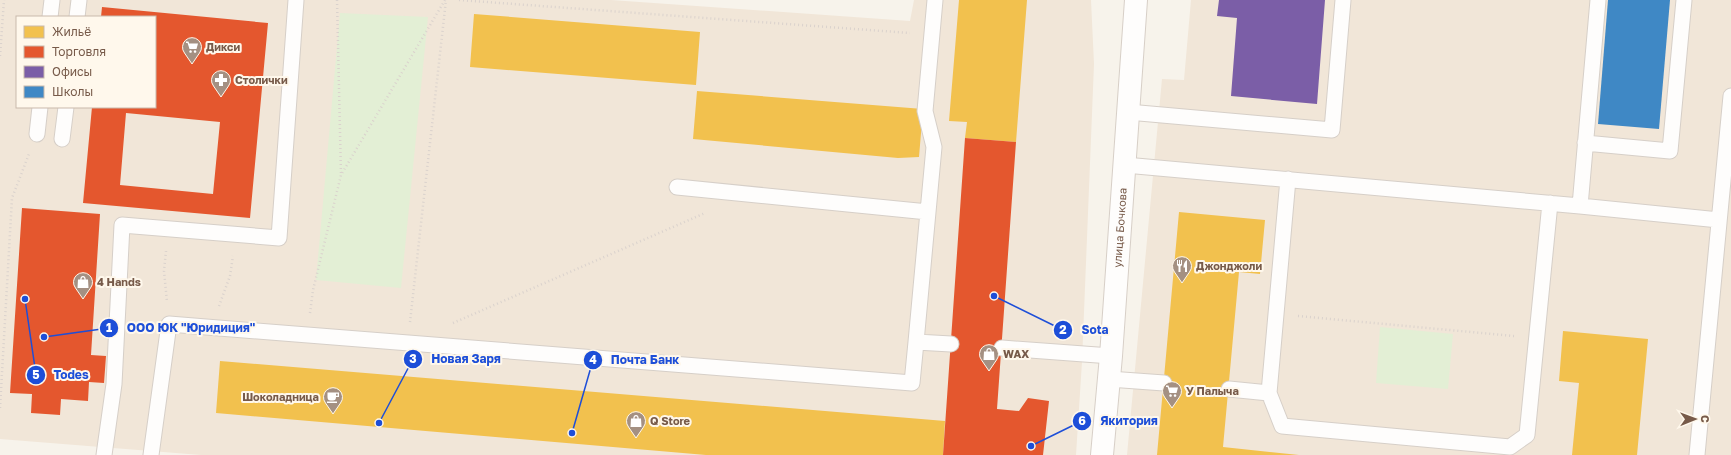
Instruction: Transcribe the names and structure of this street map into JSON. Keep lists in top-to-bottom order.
{
  "streets": {
    "street": ["улица Бочкова"]
  },
  "places": {
    "supermarket": ["Дикси", "У Палыча"],
    "pharmacy": ["Столички"],
    "restaurant": ["Джонджоли"],
    "other": [
      "Sota",
      "Todes",
      "ООО ЮК \"Юридиция\"",
      "Новая Заря",
      "Почта Банк",
      "Якитория"
    ],
    "shop": ["4 Hands", "WAX", "Q Store"],
    "cafe": ["Шоколадница"]
  },
  "legend": [
    "Жильё",
    "Торговля",
    "Офисы",
    "Школы"
  ],
  "north": "right"
}
